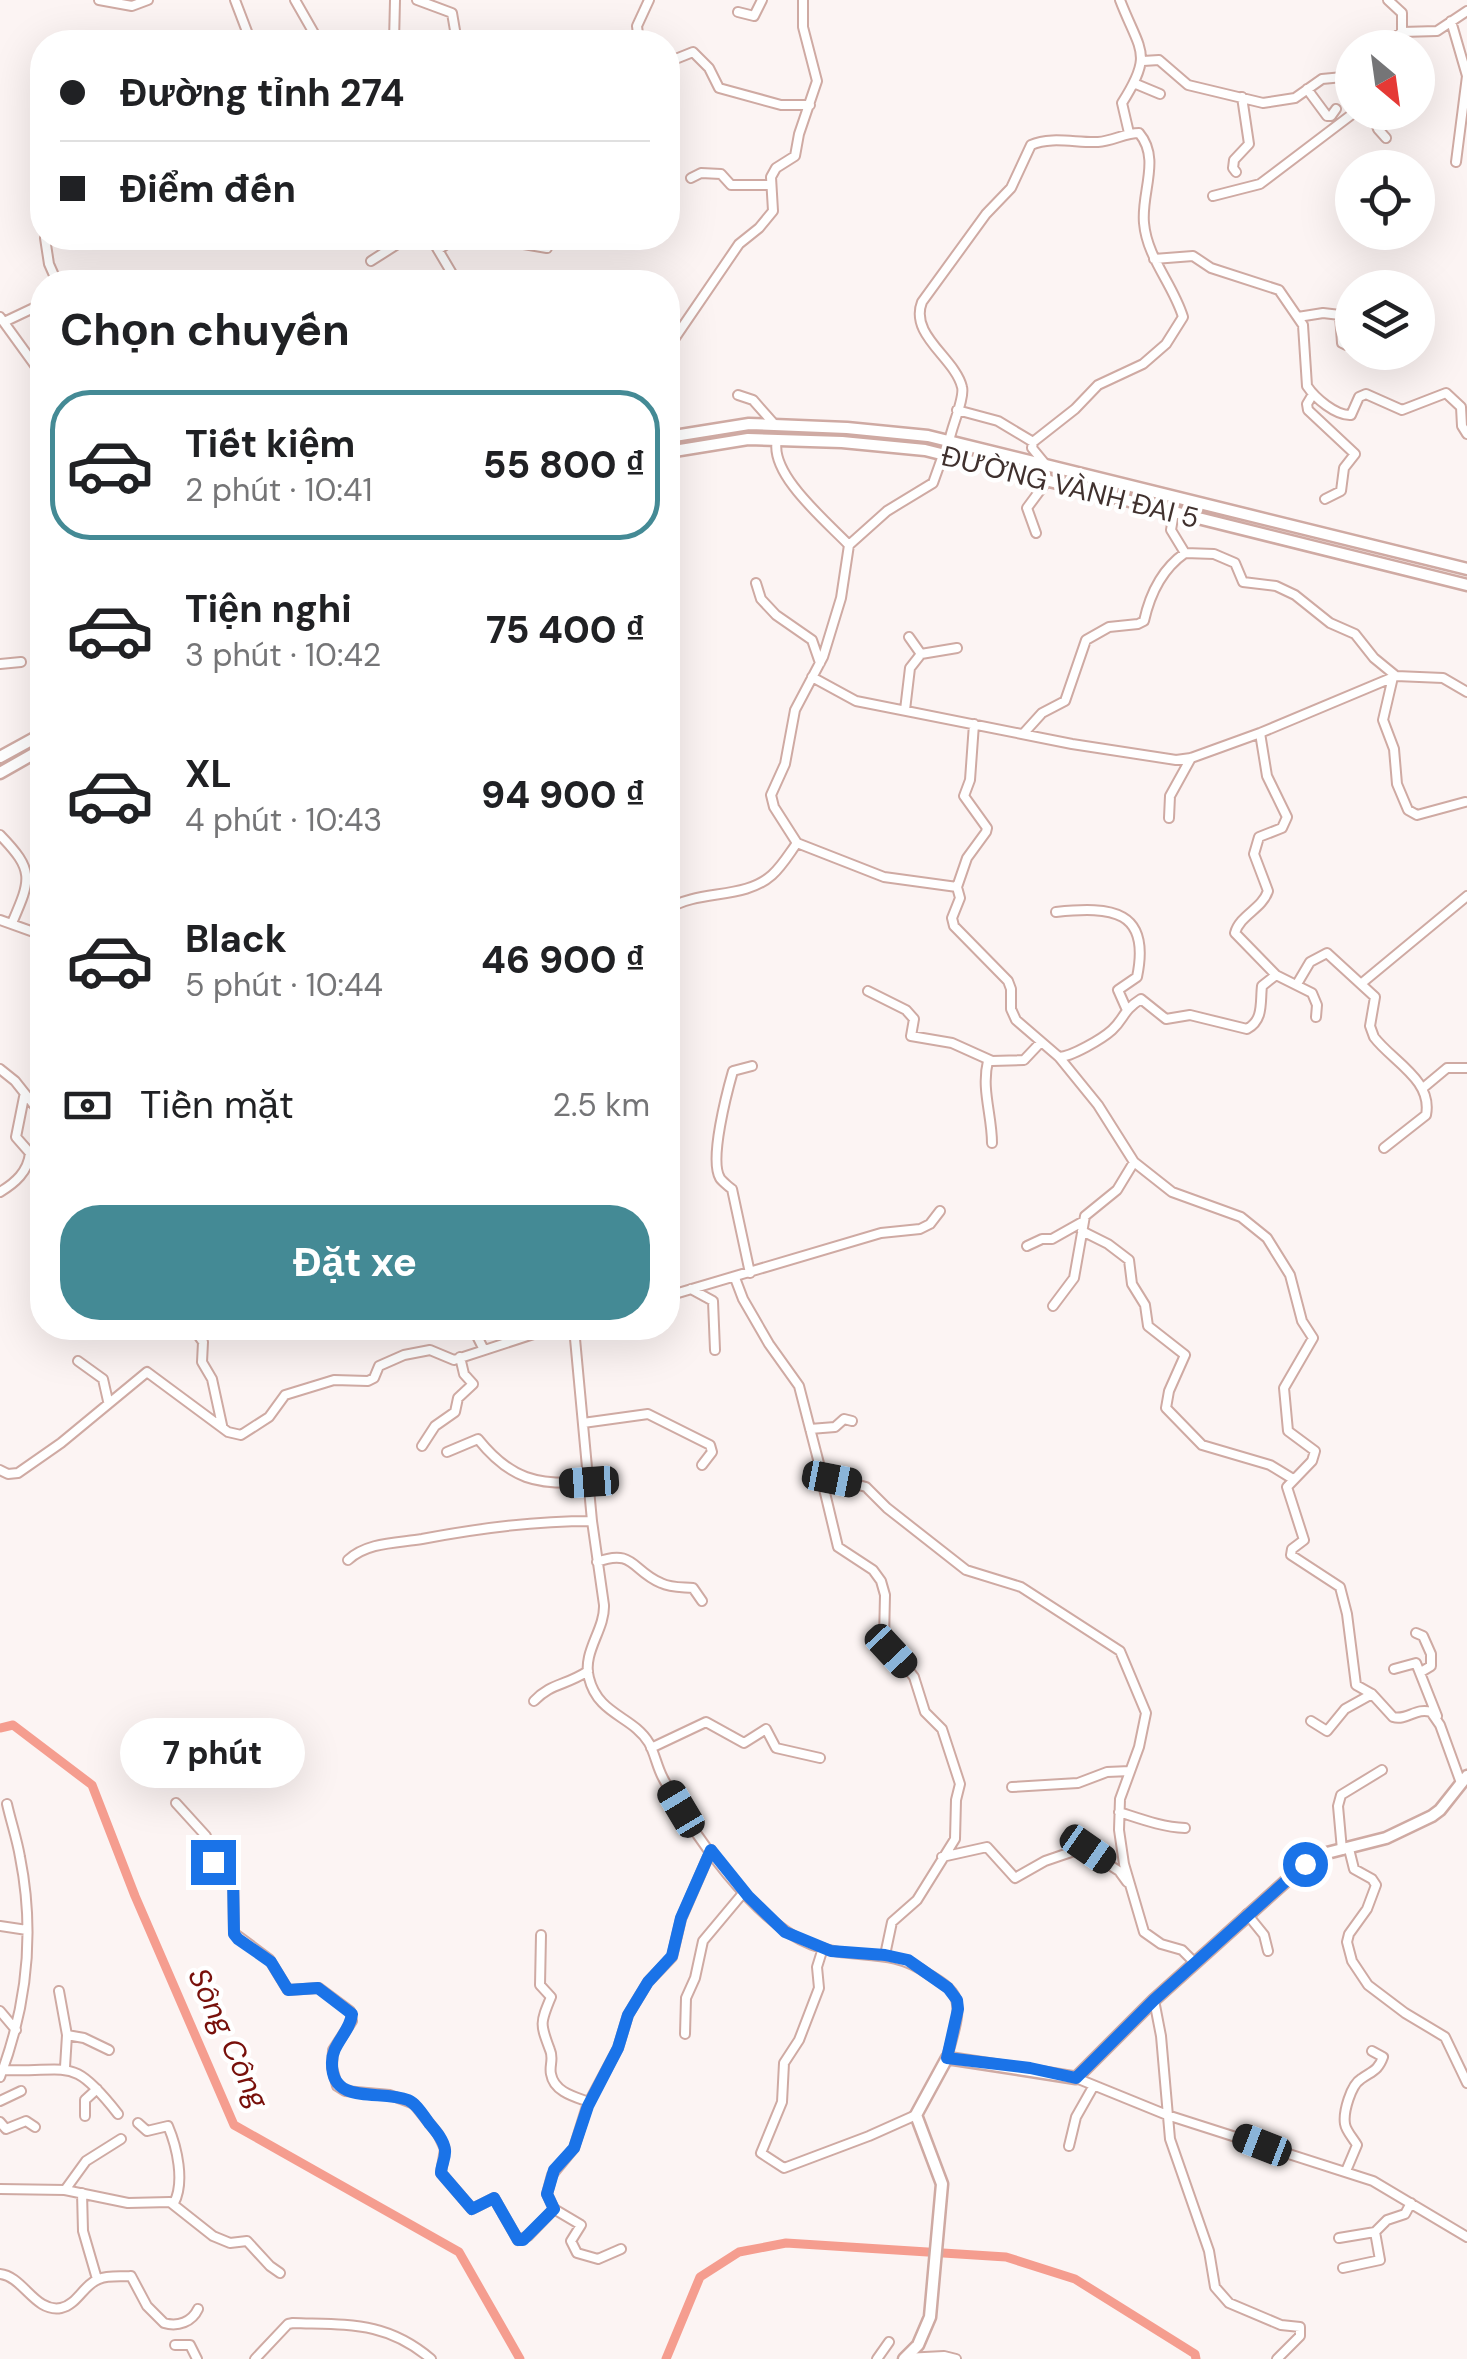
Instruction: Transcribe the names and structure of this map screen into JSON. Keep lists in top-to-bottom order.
{
  "streets": {
    "main road": ["ĐƯỜNG VÀNH ĐAI 5"]
  },
  "water": ["Sông Công"],
  "north": "bottom right",
  "page": {
    "banner": ["Đường tỉnh 274", "Điểm đến"],
    "heading": "Chọn chuyến",
    "list": [
      {
        "name": "Tiết kiệm",
        "note": "2 phút · 10:41",
        "value": "55 800 ₫"
      },
      {
        "name": "Tiện nghi",
        "note": "3 phút · 10:42",
        "value": "75 400 ₫"
      },
      {
        "name": "XL",
        "note": "4 phút · 10:43",
        "value": "94 900 ₫"
      },
      {
        "name": "Black",
        "note": "5 phút · 10:44",
        "value": "46 900 ₫"
      }
    ],
    "pay": ["Tiền mặt", "2.5 km"],
    "buttons": "Đặt xe",
    "bubble": "7 phút"
  }
}
